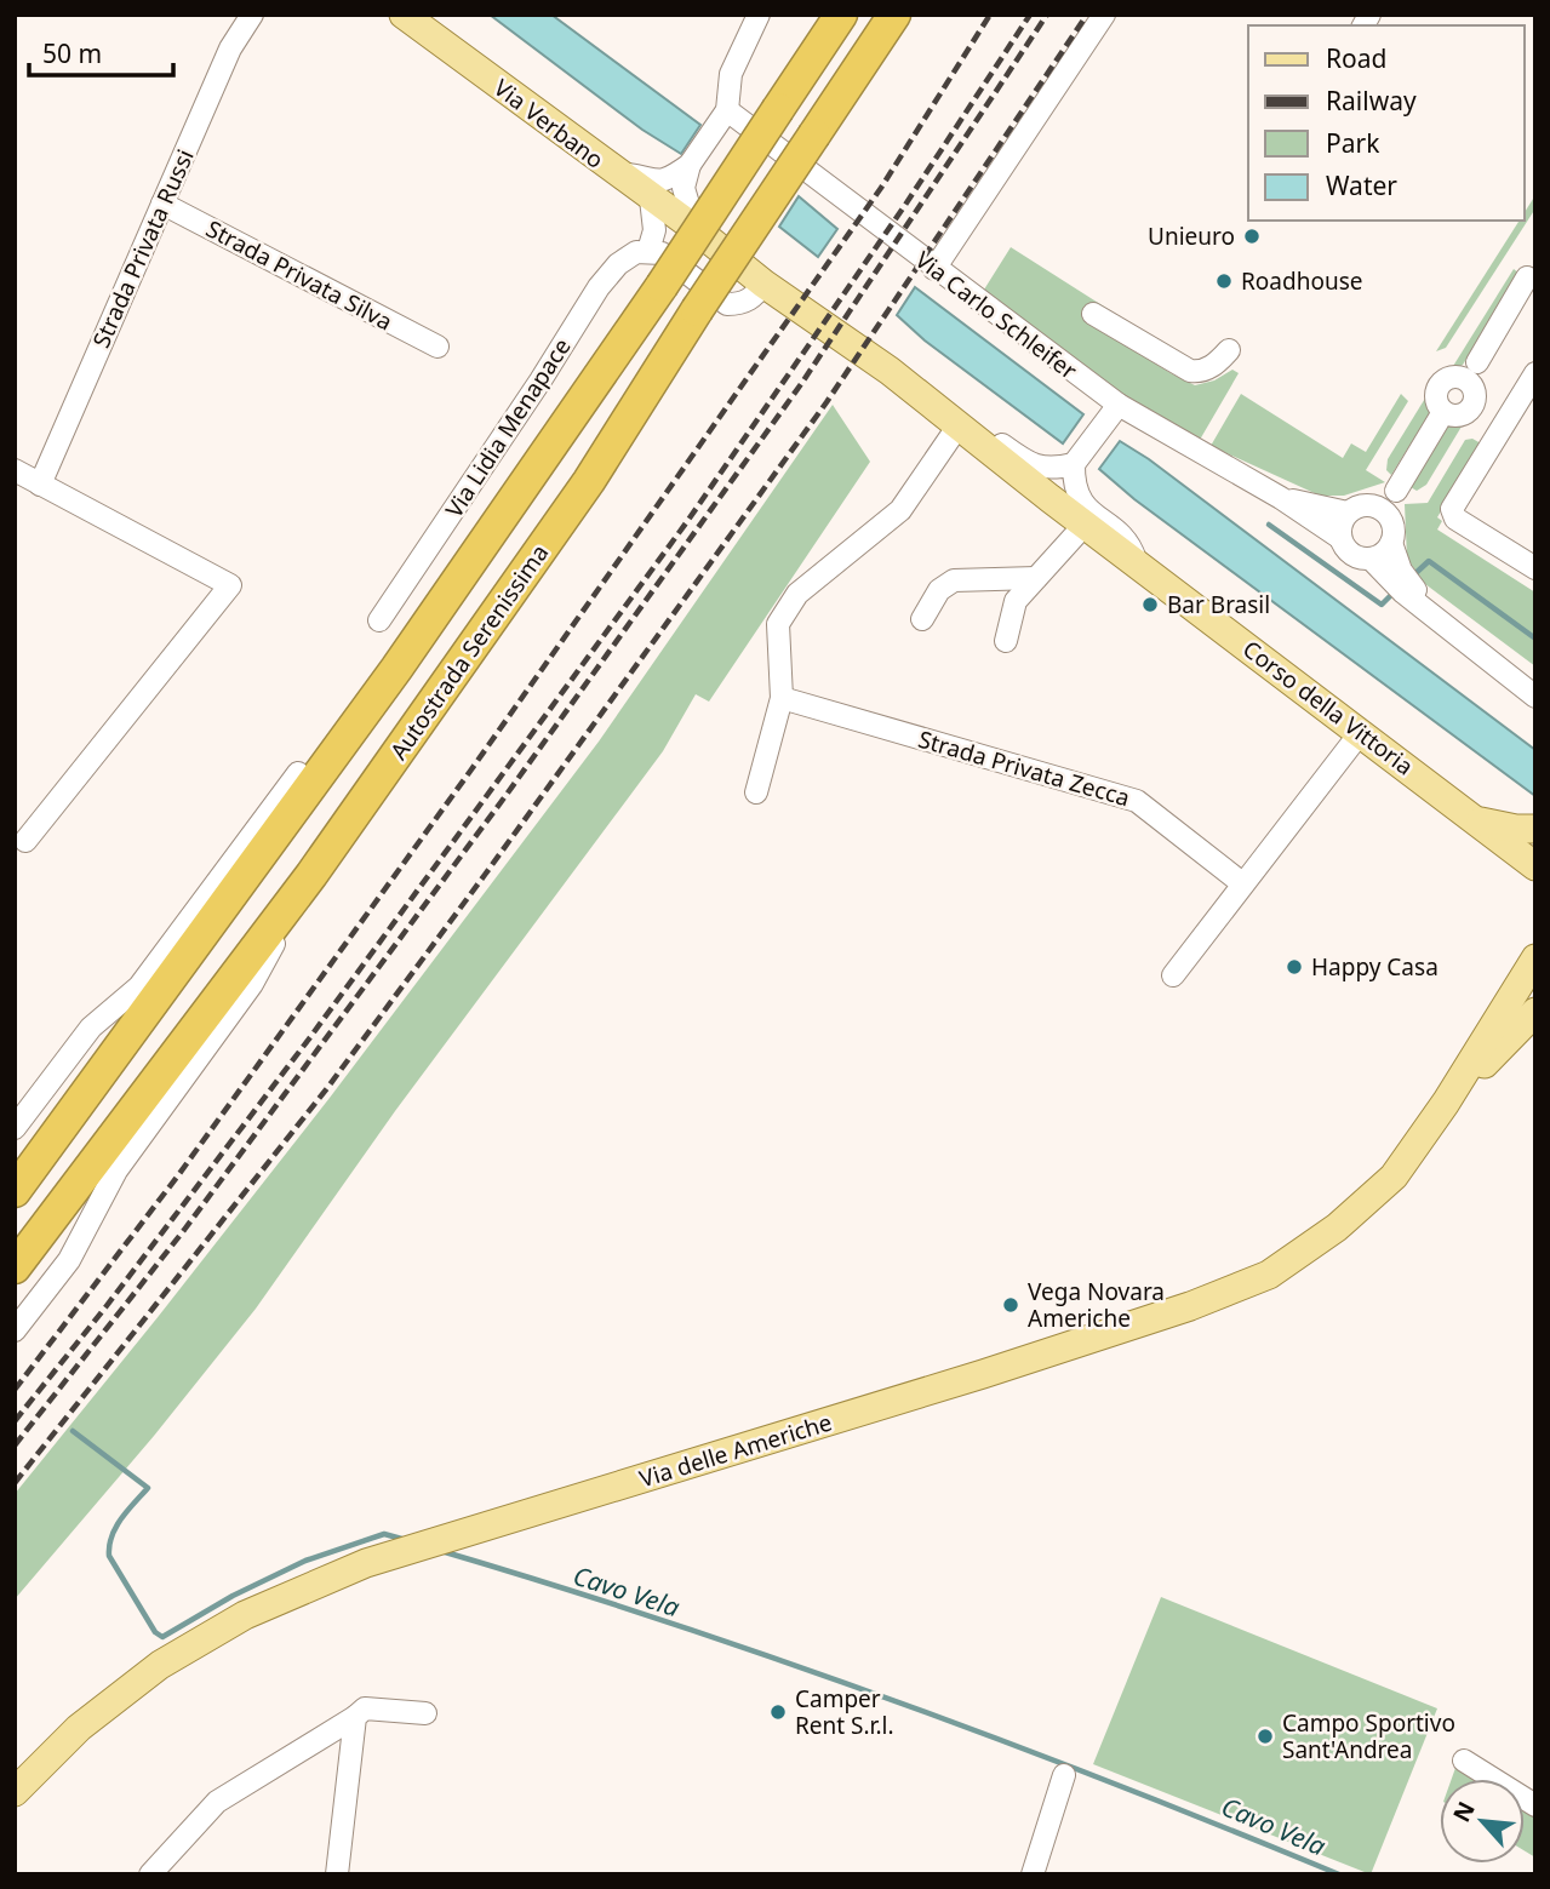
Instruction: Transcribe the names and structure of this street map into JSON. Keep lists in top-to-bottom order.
{
  "streets": {
    "highway": ["Autostrada Serenissima"],
    "main road": ["Via Verbano", "Corso della Vittoria", "Via delle Americhe"],
    "street": [
      "Strada Privata Russi",
      "Strada Privata Silva",
      "Via Carlo Schleifer",
      "Via Lidia Menapace",
      "Strada Privata Zecca"
    ]
  },
  "crossings": [
    ["Via Verbano", "Corso della Vittoria"],
    ["Strada Privata Russi", "Strada Privata Silva"]
  ],
  "water": ["Cavo Vela"],
  "places": [
    "Unieuro",
    "Roadhouse",
    "Bar Brasil",
    "Happy Casa",
    "Vega Novara Americhe",
    "Camper Rent S.r.l.",
    "Campo Sportivo Sant'Andrea"
  ],
  "legend": [
    "Road",
    "Railway",
    "Park",
    "Water"
  ],
  "scale_bar": "50 m",
  "north": "top left"
}
